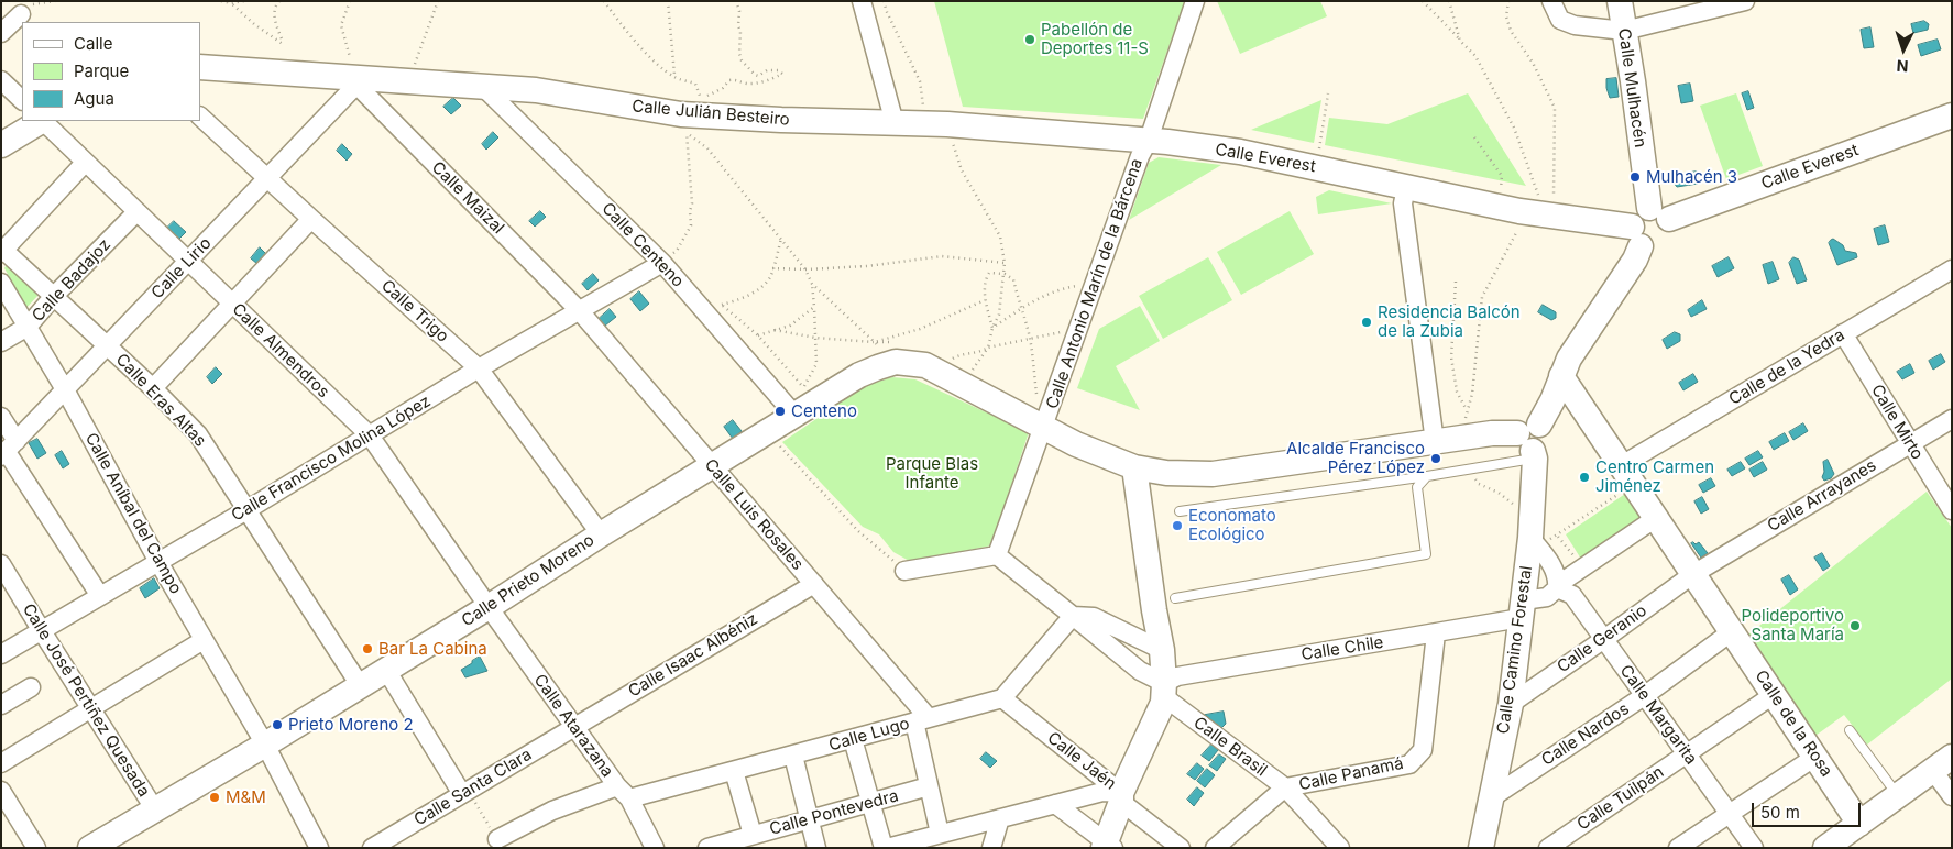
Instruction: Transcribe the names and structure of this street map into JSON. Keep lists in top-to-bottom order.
{
  "streets": {
    "street": [
      "Calle Mulhacén",
      "Calle Julián Besteiro",
      "Calle Everest",
      "Calle Maizal",
      "Calle Centeno",
      "Calle Lirio",
      "Calle Badajoz",
      "Calle Antonio Marín de la Bárcena",
      "Calle Trigo",
      "Calle Almendros",
      "Calle de la Yedra",
      "Calle Eras Altas",
      "Calle Mirto",
      "Calle Francisco Molina López",
      "Calle Arrayanes",
      "Calle Aníbal del Campo",
      "Calle Luis Rosales",
      "Calle Prieto Moreno",
      "Calle Geranio",
      "Calle Chile",
      "Calle Camino Forestal",
      "Calle Isaac Albéniz",
      "Calle José Pertiñez Quesada",
      "Calle Margarita",
      "Calle de la Rosa",
      "Calle Atarazana",
      "Calle Lugo",
      "Calle Nardos",
      "Calle Brasil",
      "Calle Jaén",
      "Calle Panamá",
      "Calle Santa Clara",
      "Calle Tuilpán",
      "Calle Pontevedra"
    ]
  },
  "crossings": [
    ["Calle Mulhacén", "Calle Everest"],
    ["Calle Mulhacén", "Calle Camino Forestal"],
    ["Calle Julián Besteiro", "Calle Everest"],
    ["Calle Julián Besteiro", "Calle Maizal"],
    ["Calle Julián Besteiro", "Calle Centeno"],
    ["Calle Julián Besteiro", "Calle Lirio"],
    ["Calle Everest", "Calle Antonio Marín de la Bárcena"],
    ["Calle Everest", "Calle Camino Forestal"],
    ["Calle Maizal", "Calle Lirio"],
    ["Calle Maizal", "Calle Francisco Molina López"],
    ["Calle Maizal", "Calle Luis Rosales"],
    ["Calle Centeno", "Calle Francisco Molina López"],
    ["Calle Centeno", "Calle Prieto Moreno"],
    ["Calle Lirio", "Calle Trigo"],
    ["Calle Lirio", "Calle Almendros"],
    ["Calle Lirio", "Calle Eras Altas"],
    ["Calle Lirio", "Calle Aníbal del Campo"],
    ["Calle Badajoz", "Calle Almendros"],
    ["Calle Badajoz", "Calle Eras Altas"],
    ["Calle Badajoz", "Calle Aníbal del Campo"],
    ["Calle Trigo", "Calle Francisco Molina López"],
    ["Calle Trigo", "Calle Prieto Moreno"],
    ["Calle Almendros", "Calle Francisco Molina López"],
    ["Calle Almendros", "Calle Prieto Moreno"],
    ["Calle Almendros", "Calle Atarazana"],
    ["Calle de la Yedra", "Calle Mirto"],
    ["Calle de la Yedra", "Calle de la Rosa"],
    ["Calle Eras Altas", "Calle Francisco Molina López"],
    ["Calle Eras Altas", "Calle Prieto Moreno"],
    ["Calle Mirto", "Calle Arrayanes"],
    ["Calle Francisco Molina López", "Calle Aníbal del Campo"],
    ["Calle Francisco Molina López", "Calle Luis Rosales"],
    ["Calle Francisco Molina López", "Calle José Pertiñez Quesada"],
    ["Calle Arrayanes", "Calle Geranio"],
    ["Calle Arrayanes", "Calle de la Rosa"],
    ["Calle Aníbal del Campo", "Calle Prieto Moreno"],
    ["Calle Luis Rosales", "Calle Prieto Moreno"],
    ["Calle Luis Rosales", "Calle Isaac Albéniz"],
    ["Calle Luis Rosales", "Calle Lugo"],
    ["Calle Prieto Moreno", "Calle José Pertiñez Quesada"],
    ["Calle Prieto Moreno", "Calle Atarazana"],
    ["Calle Geranio", "Calle Camino Forestal"],
    ["Calle Geranio", "Calle Margarita"],
    ["Calle Geranio", "Calle de la Rosa"],
    ["Calle Chile", "Calle Camino Forestal"],
    ["Calle Chile", "Calle Brasil"],
    ["Calle Chile", "Calle Panamá"],
    ["Calle Camino Forestal", "Calle Margarita"],
    ["Calle Camino Forestal", "Calle de la Rosa"],
    ["Calle Camino Forestal", "Calle Nardos"],
    ["Calle Isaac Albéniz", "Calle Atarazana"],
    ["Calle Isaac Albéniz", "Calle Santa Clara"],
    ["Calle Margarita", "Calle Nardos"],
    ["Calle Margarita", "Calle Tuilpán"],
    ["Calle de la Rosa", "Calle Nardos"],
    ["Calle de la Rosa", "Calle Tuilpán"],
    ["Calle Atarazana", "Calle Lugo"],
    ["Calle Atarazana", "Calle Santa Clara"],
    ["Calle Lugo", "Calle Jaén"],
    ["Calle Brasil", "Calle Panamá"]
  ],
  "parks": ["Parque Blas Infante"],
  "places": [
    "Pabellón de Deportes 11-S",
    "Mulhacén 3",
    "Residencia Balcón de la Zubia",
    "Centeno",
    "Alcalde Francisco Pérez López",
    "Centro Carmen Jiménez",
    "Economato Ecológico",
    "Polideportivo Santa María",
    "Bar La Cabina",
    "Prieto Moreno 2",
    "M&M"
  ],
  "legend": ["Calle", "Parque", "Agua"],
  "scale_bar": "50 m",
  "north": "bottom"
}
